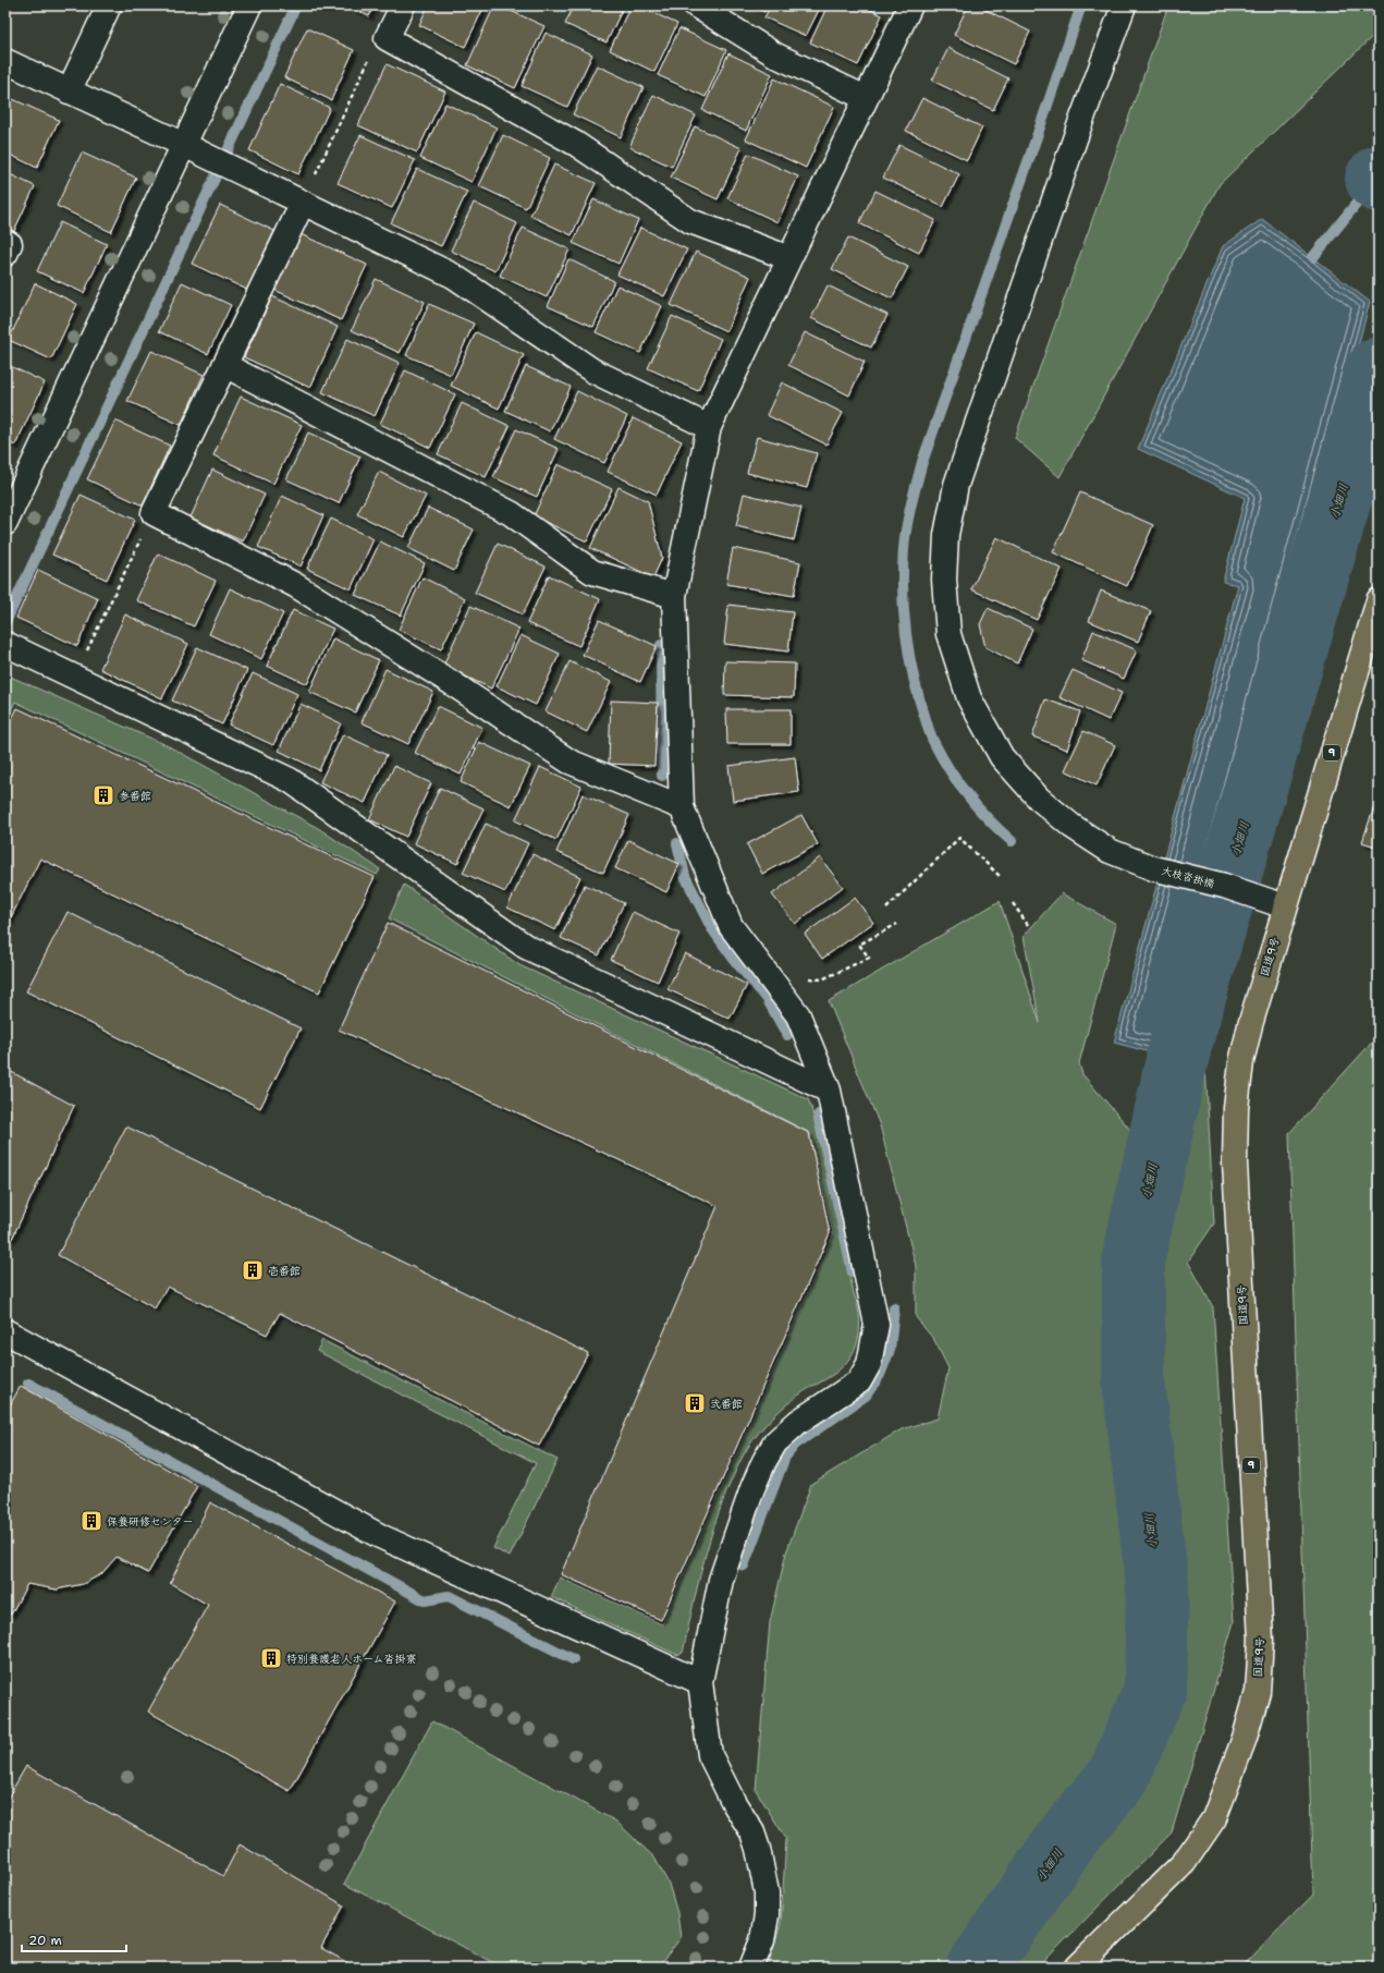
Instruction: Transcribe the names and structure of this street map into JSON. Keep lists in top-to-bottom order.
{
  "streets": {
    "highway": ["9", "国道9号"],
    "street": ["大枝沓掛橋"]
  },
  "crossings": [
    ["大枝沓掛橋", "国道9号"]
  ],
  "water": ["小畑川"],
  "places": {
    "building": [
      "参番館",
      "壱番館",
      "弐番館",
      "保養研修センター",
      "特別養護老人ホーム沓掛寮"
    ]
  },
  "scale_bar": "20 m"
}
